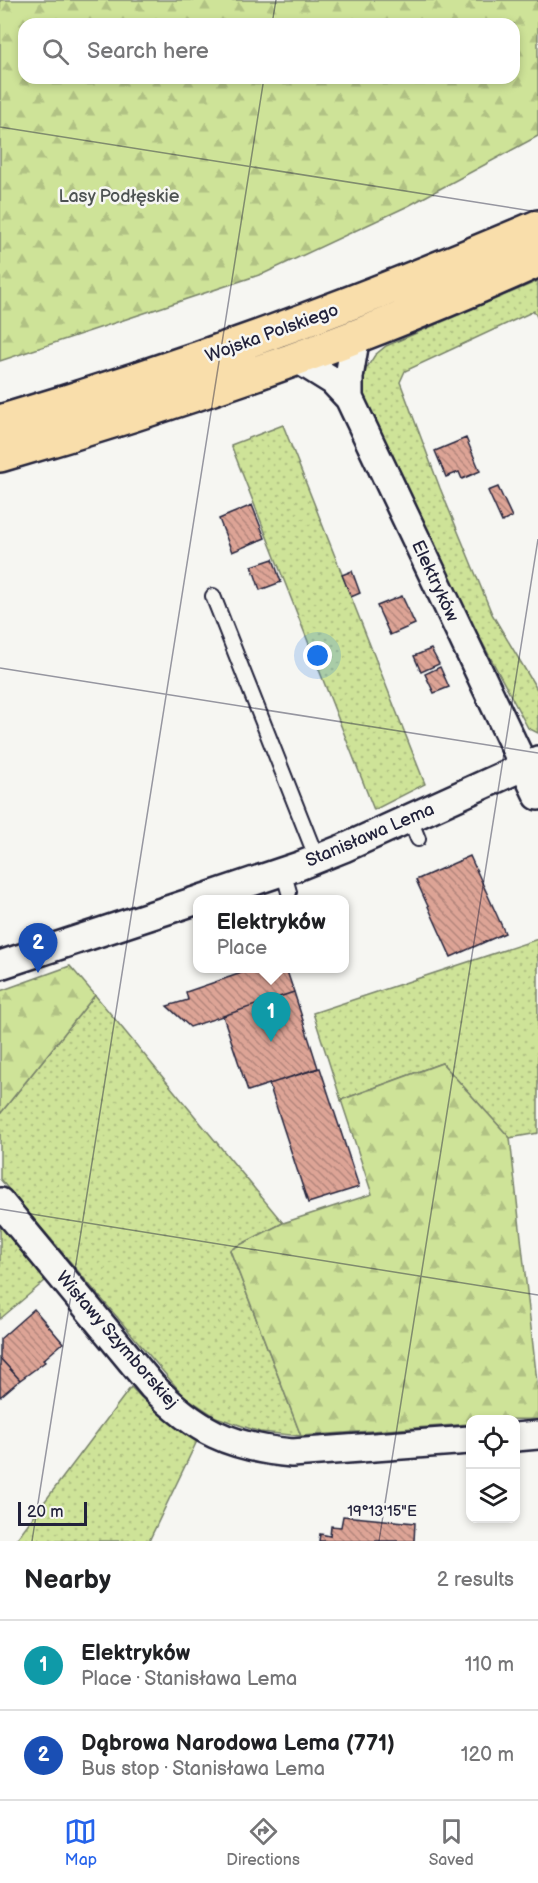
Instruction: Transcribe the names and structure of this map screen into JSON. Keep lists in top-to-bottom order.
{
  "streets": {
    "main road": ["Wojska Polskiego"],
    "street": ["Elektryków", "Stanisława Lema", "Wisławy Szymborskiej"]
  },
  "crossings": [
    ["Wojska Polskiego", "Elektryków"],
    ["Elektryków", "Stanisława Lema"]
  ],
  "parks": ["Lasy Podłęskie"],
  "scale_bar": "20 m",
  "page": {
    "search": "Search here",
    "popup": ["Elektryków", "Place"],
    "pins": ["2", "1"],
    "scale": "20 m",
    "heading": ["Nearby", "2 results"],
    "list": [
      {
        "mark": "1",
        "name": "Elektryków",
        "note": "Place · Stanisława Lema",
        "value": "110 m"
      },
      {
        "mark": "2",
        "name": "Dąbrowa Narodowa Lema (771)",
        "note": "Bus stop · Stanisława Lema",
        "value": "120 m"
      }
    ],
    "nav": ["Map", "Directions", "Saved"]
  },
  "coordinates": ["19°13'15\"E"]
}
